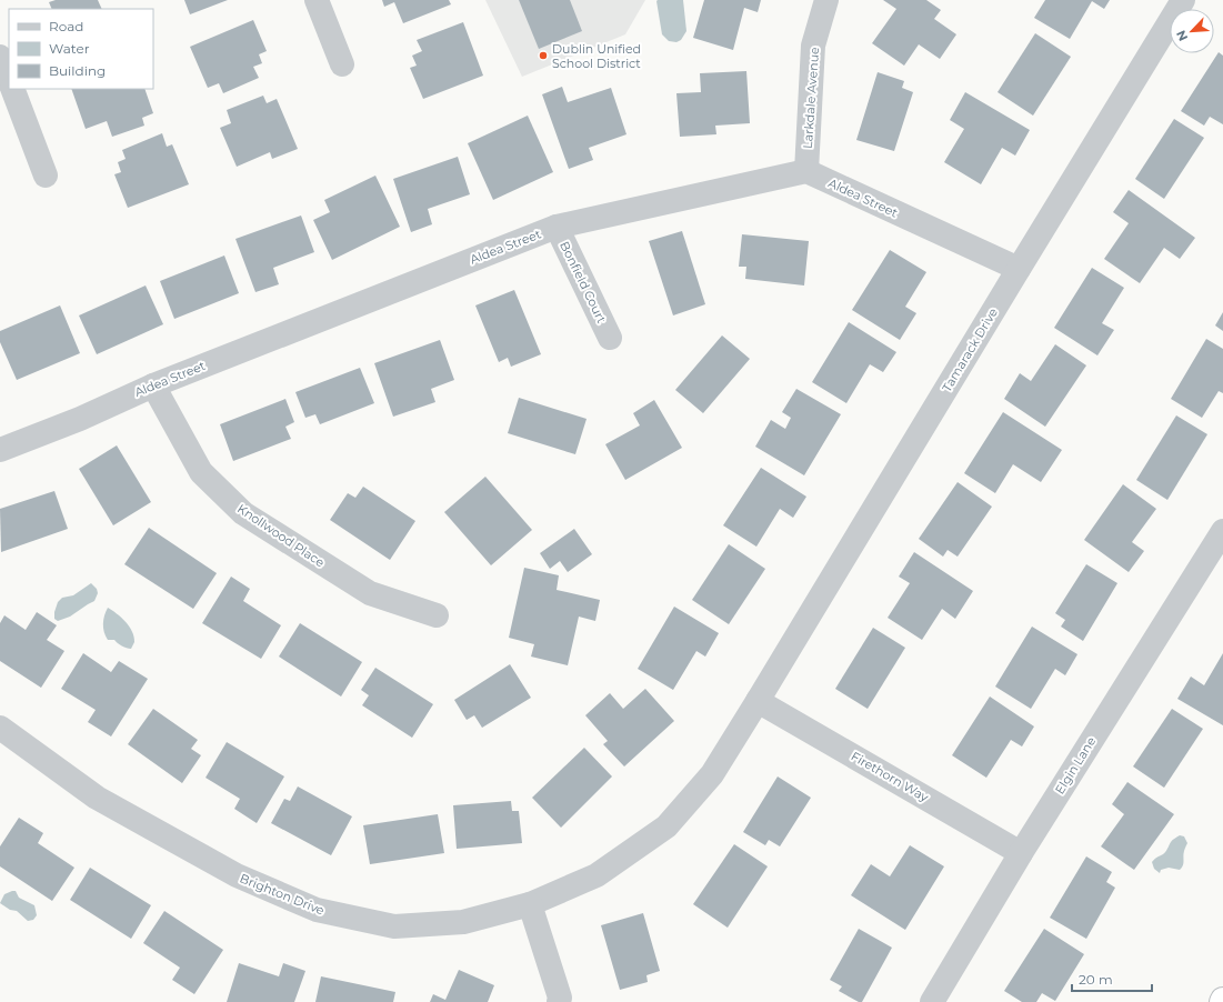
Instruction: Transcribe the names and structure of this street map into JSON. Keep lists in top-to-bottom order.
{
  "streets": {
    "street": [
      "Larkdale Avenue",
      "Aldea Street",
      "Bonfield Court",
      "Tamarack Drive",
      "Knollwood Place",
      "Elgin Lane",
      "Firethorn Way",
      "Brighton Drive"
    ]
  },
  "crossings": [
    ["Larkdale Avenue", "Aldea Street"],
    ["Aldea Street", "Bonfield Court"],
    ["Aldea Street", "Tamarack Drive"],
    ["Aldea Street", "Knollwood Place"],
    ["Tamarack Drive", "Firethorn Way"],
    ["Tamarack Drive", "Brighton Drive"],
    ["Elgin Lane", "Firethorn Way"],
    ["Firethorn Way", "Brighton Drive"]
  ],
  "places": ["Dublin Unified School District"],
  "legend": ["Road", "Water", "Building"],
  "scale_bar": "20 m",
  "north": "bottom left"
}
